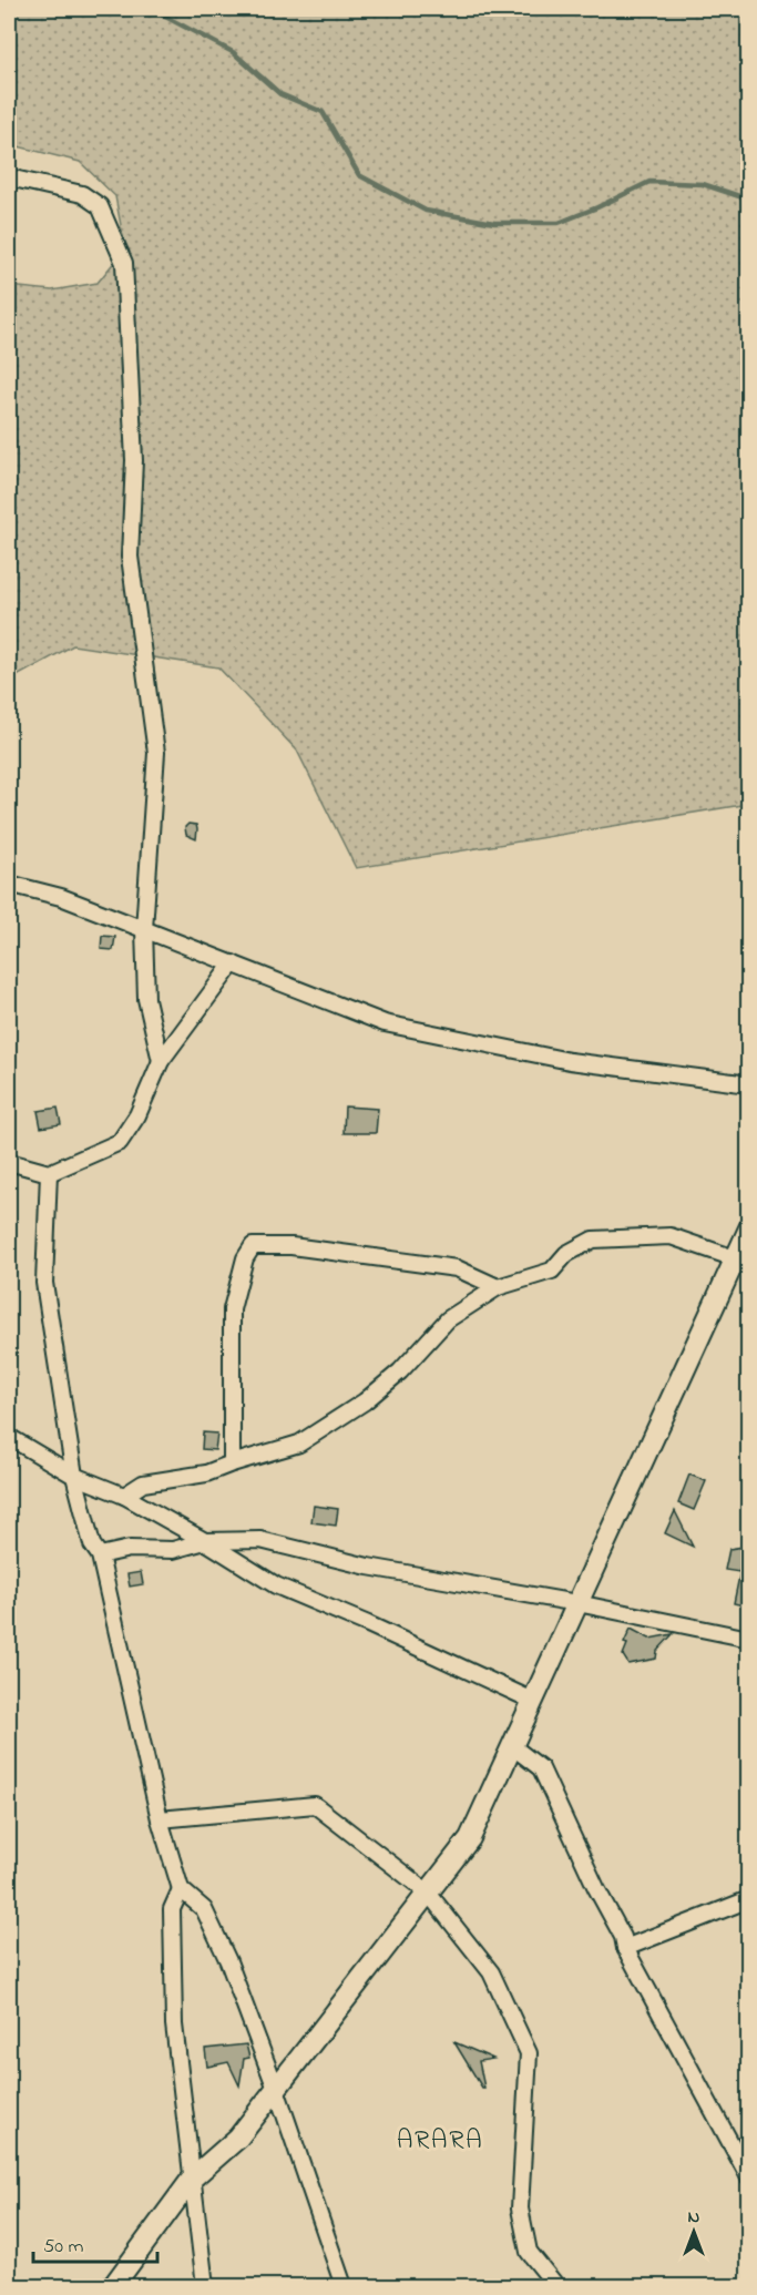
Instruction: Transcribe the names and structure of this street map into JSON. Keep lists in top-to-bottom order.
{
  "districts": ["ARARA"],
  "scale_bar": "50 m",
  "north": "top"
}
